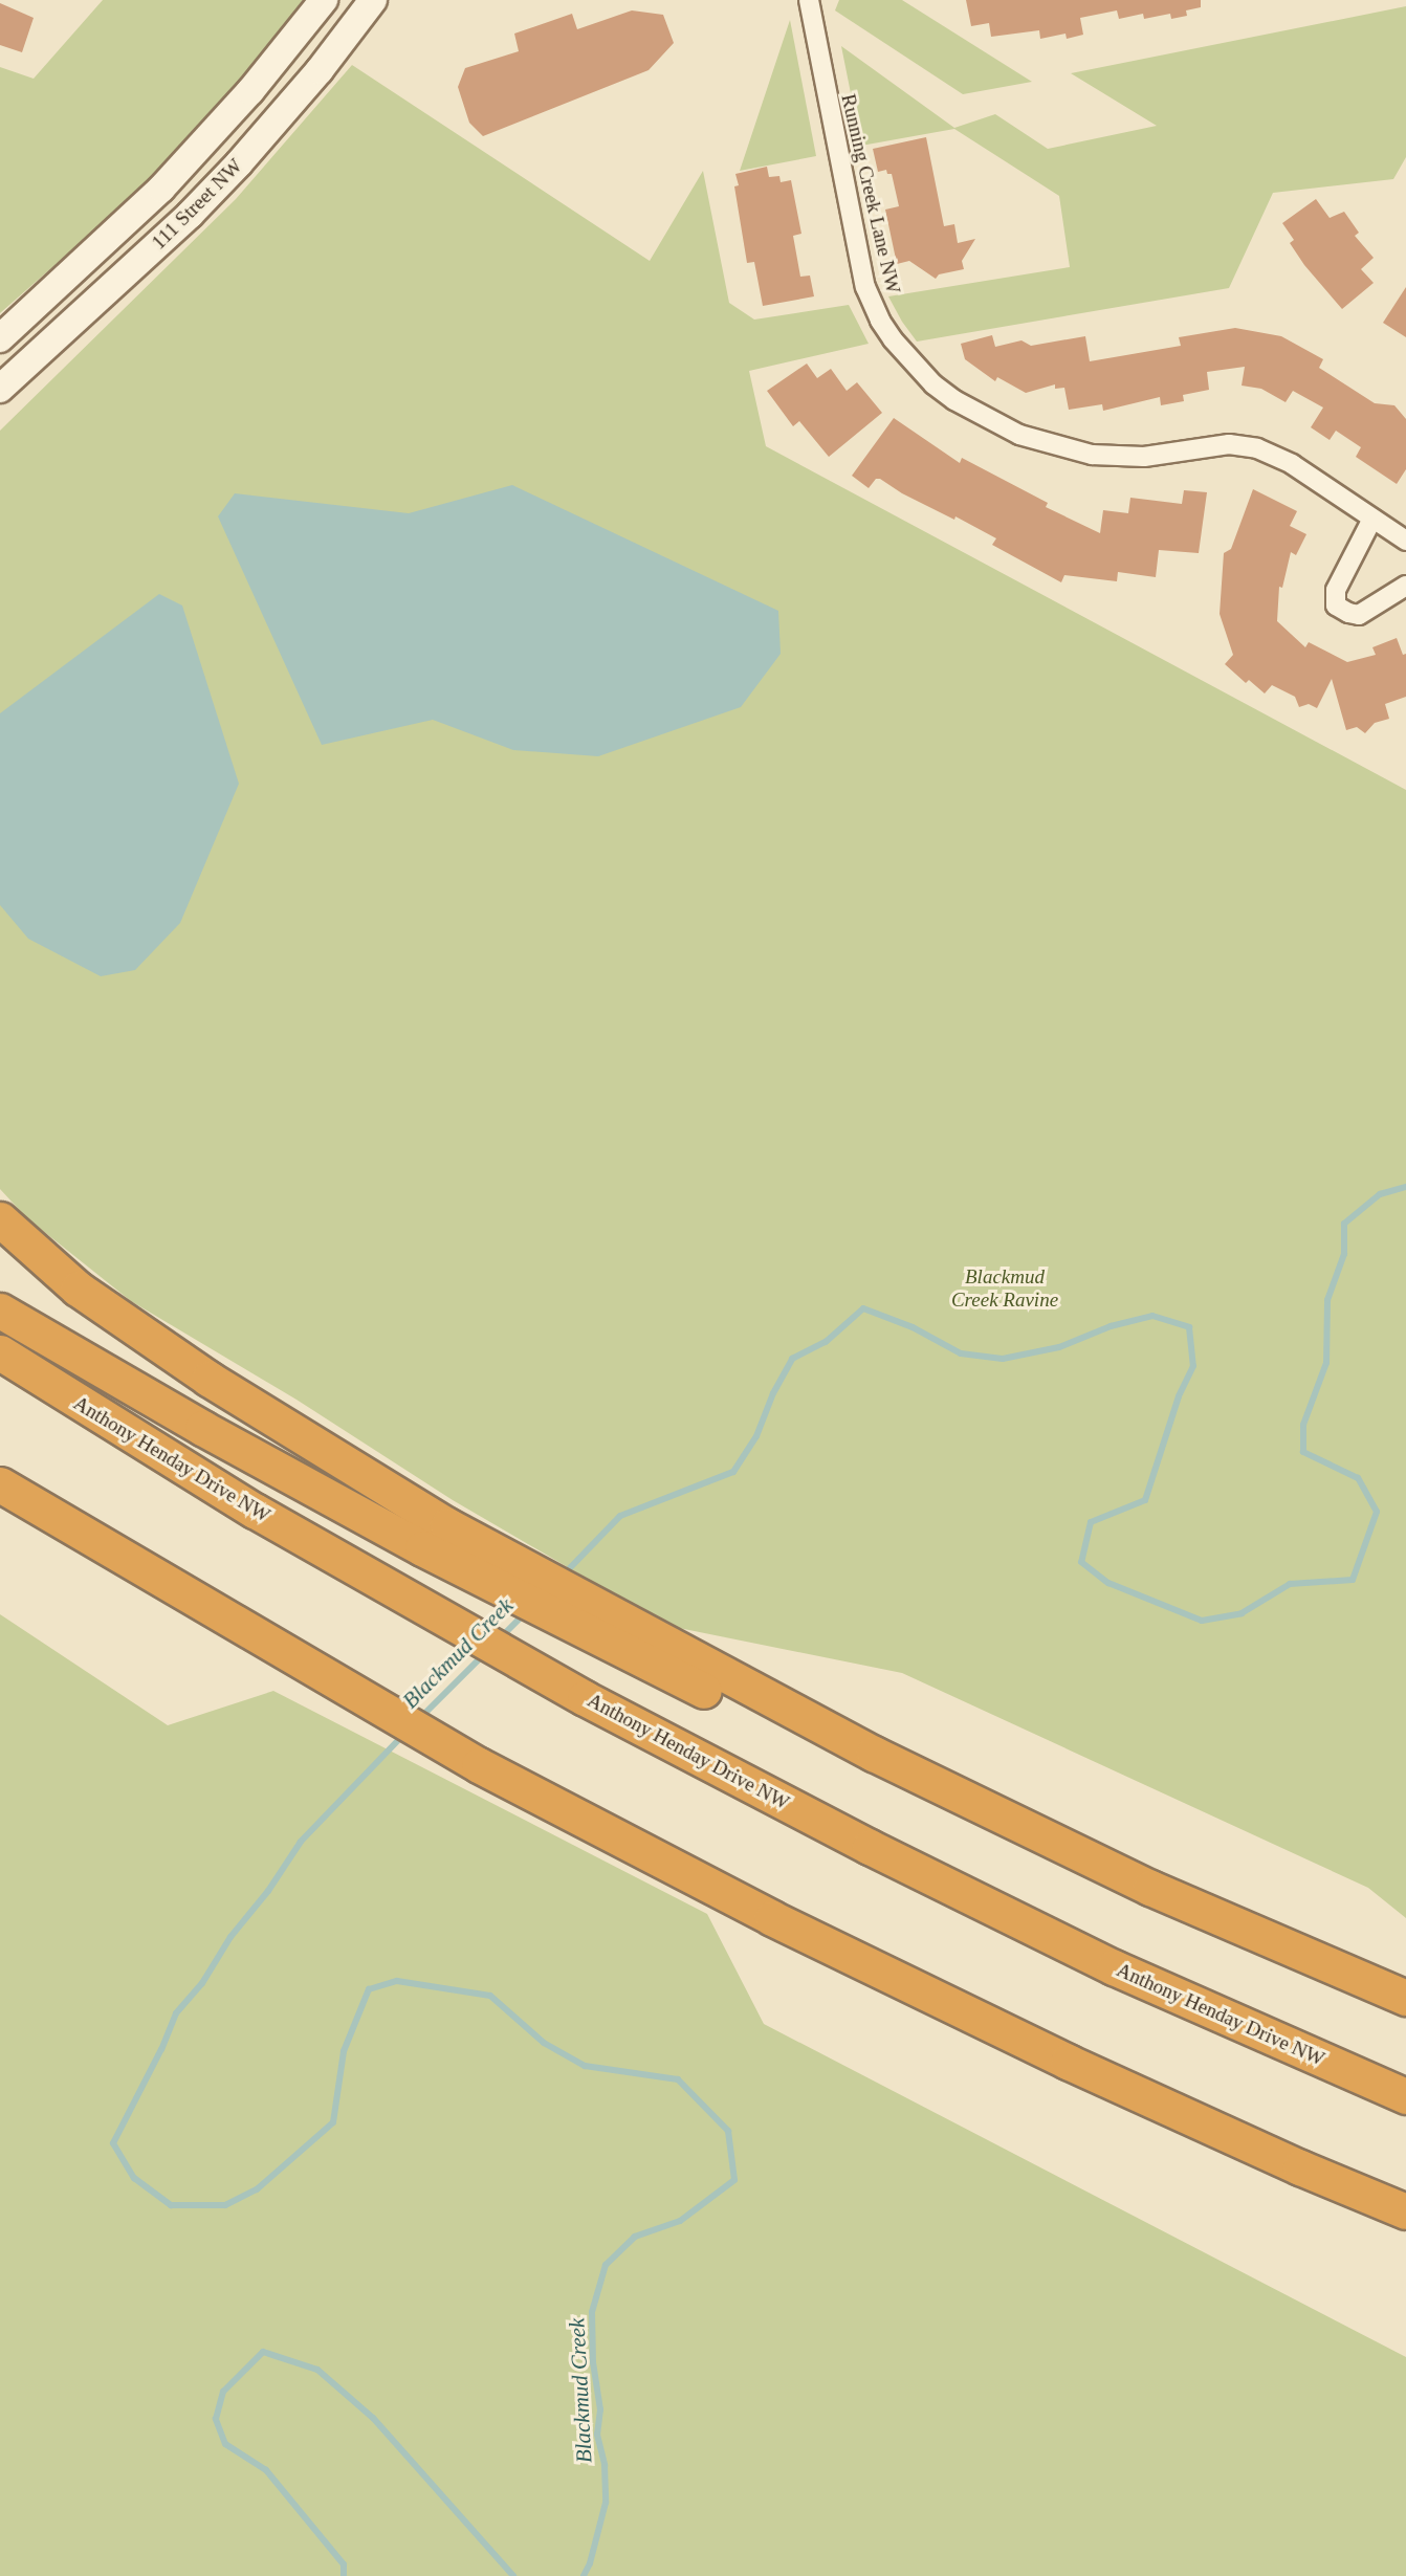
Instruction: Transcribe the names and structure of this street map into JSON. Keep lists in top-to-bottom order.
{
  "streets": {
    "highway": ["Anthony Henday Drive NW"],
    "main road": ["111 Street NW"],
    "street": ["Running Creek Lane NW"]
  },
  "water": ["Blackmud Creek"],
  "parks": ["Blackmud Creek Ravine"]
}
